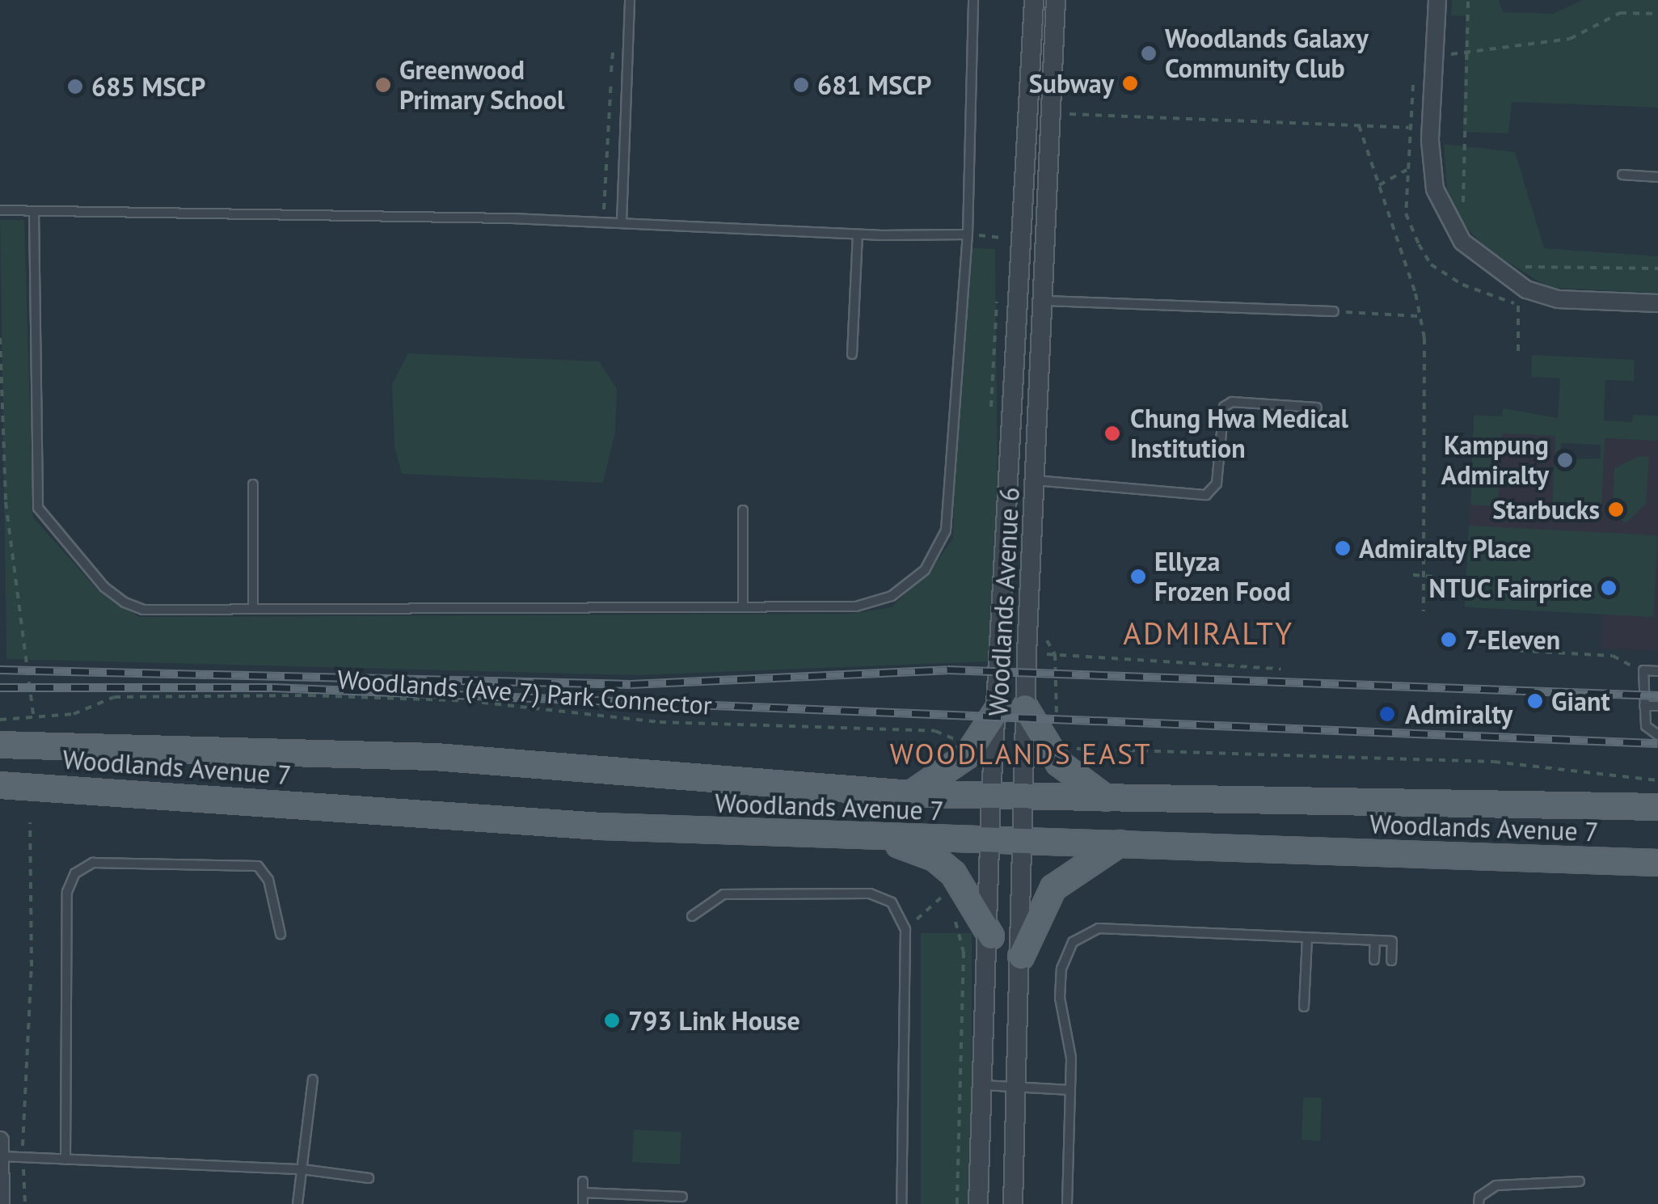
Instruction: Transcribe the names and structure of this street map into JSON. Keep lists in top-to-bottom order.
{
  "streets": {
    "main road": ["Woodlands Avenue 7"],
    "street": ["Woodlands Avenue 6"],
    "path": ["Woodlands (Ave 7) Park Connector"]
  },
  "crossings": [
    ["Woodlands Avenue 6", "Woodlands Avenue 7"]
  ],
  "districts": ["ADMIRALTY", "WOODLANDS EAST"],
  "places": [
    "Woodlands Galaxy Community Club",
    "Subway",
    "Greenwood Primary School",
    "681 MSCP",
    "685 MSCP",
    "Chung Hwa Medical Institution",
    "Kampung Admiralty",
    "Starbucks",
    "Admiralty Place",
    "Ellyza Frozen Food",
    "NTUC Fairprice",
    "7-Eleven",
    "Giant",
    "Admiralty",
    "793 Link House"
  ]
}
